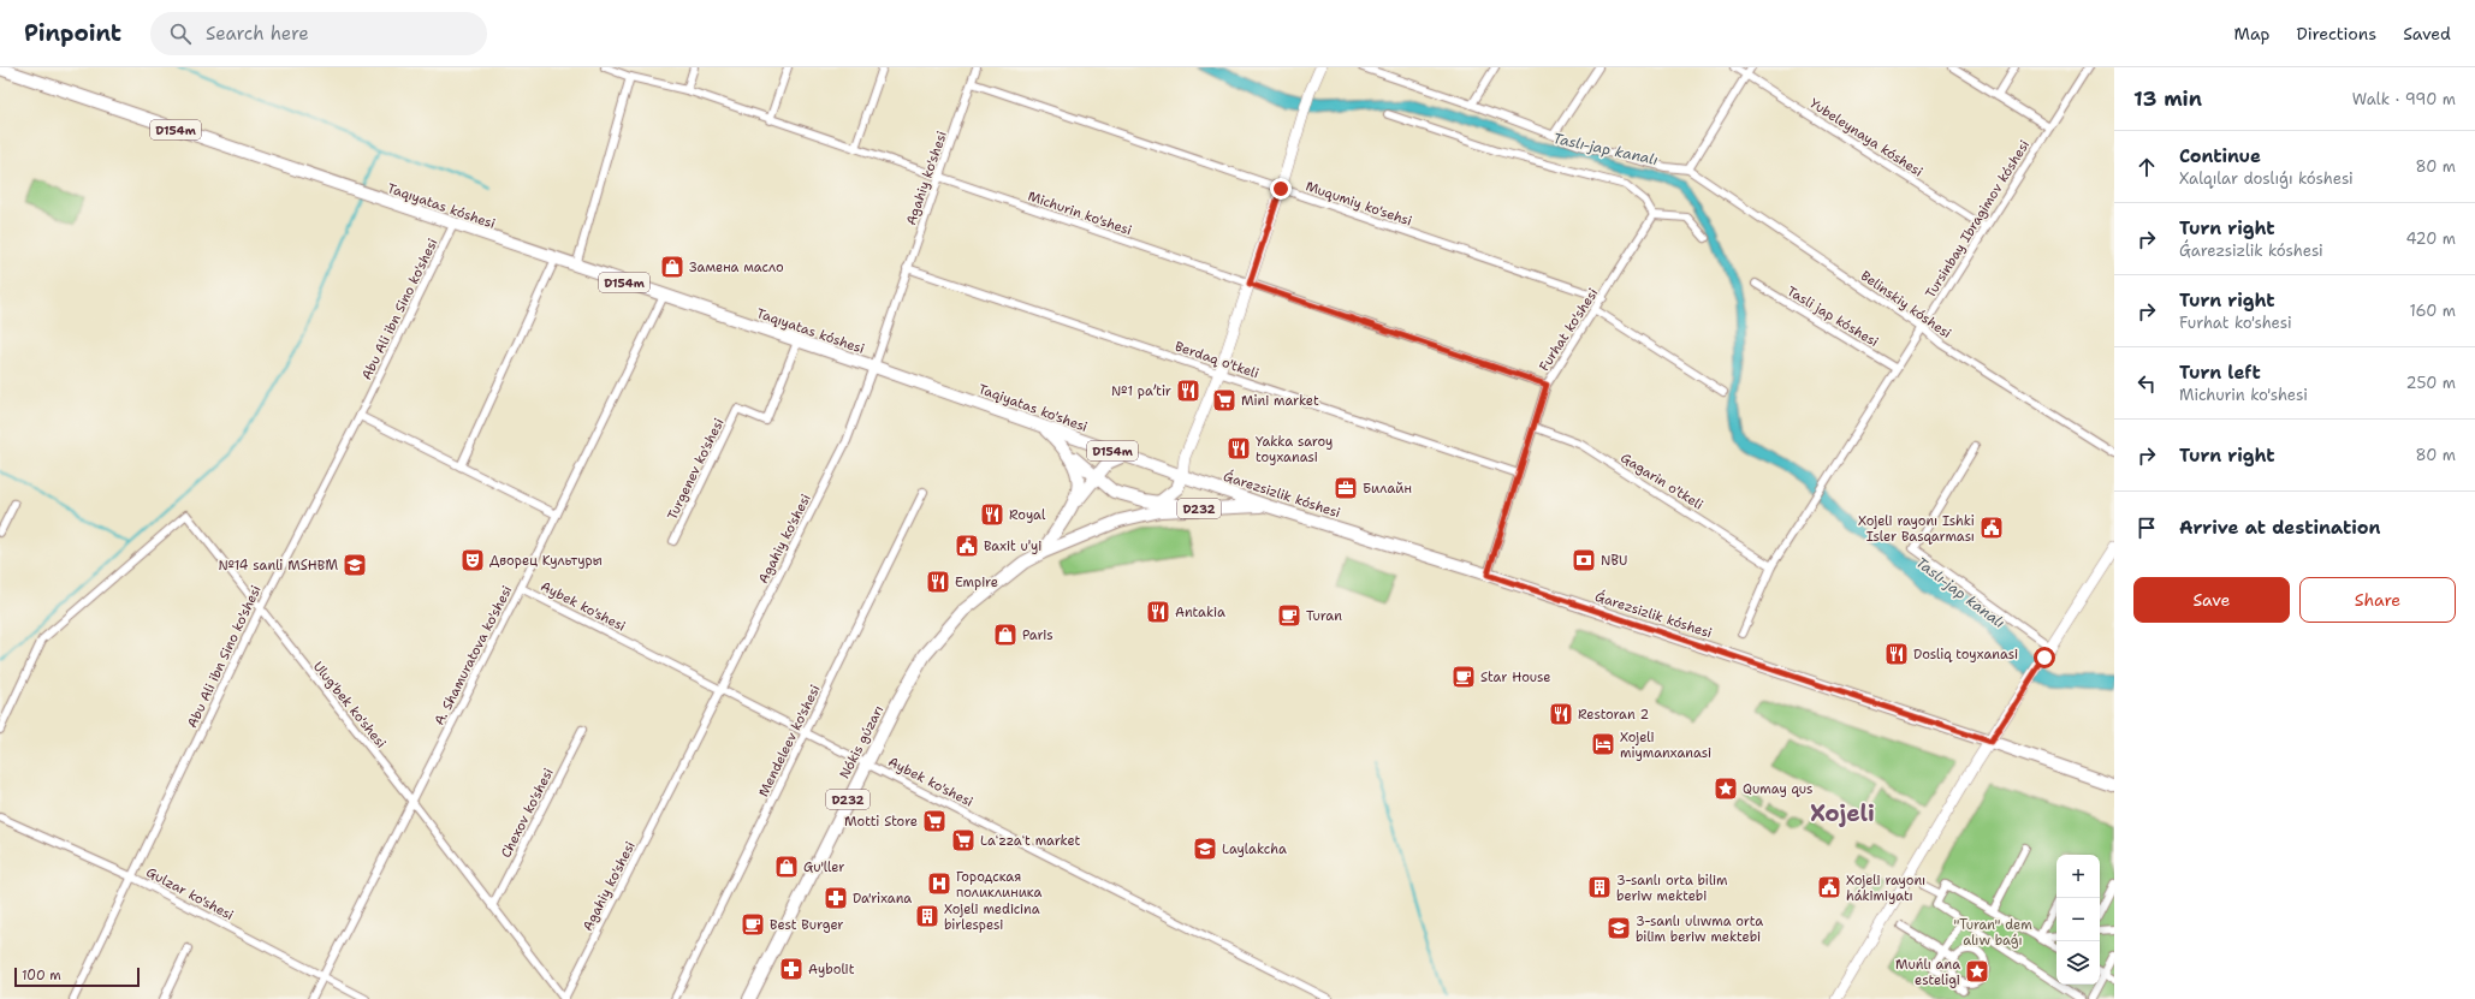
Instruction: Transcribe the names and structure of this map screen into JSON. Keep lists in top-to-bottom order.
{
  "streets": {
    "main road": [
      "D154m",
      "Taqıyatas kóshesi",
      "Taqiyatas ko'shesi",
      "Ǵarezsizlik kóshesi",
      "D232",
      "Nókis gúzarı"
    ],
    "street": [
      "Yubeleynaya kóshesi",
      "Agahiy ko'shesi",
      "Muqumiy ko'sehsi",
      "Michurin ko'shesi",
      "Tursinbay Ibragimov kóshesi",
      "Belinskiy kóshesi",
      "Abu Ali ibn Sino ko'shesi",
      "Tasli jap kóshesi",
      "Furhat ko'shesi",
      "Berdaq o'tkeli",
      "Turgenev ko'shesi",
      "Gagarin o'tkeli",
      "Aybek ko'shesi",
      "A. Shamuratova ko'shesi",
      "Ulug'bek ko'shesi",
      "Mendeleev ko'shesi",
      "Chexov ko'shesi",
      "Gulzar ko'shesi"
    ]
  },
  "crossings": [
    ["Yubeleynaya kóshesi", "Tursinbay Ibragimov kóshesi"],
    ["Agahiy ko'shesi", "Muqumiy ko'sehsi"],
    ["Agahiy ko'shesi", "Taqıyatas kóshesi"],
    ["Agahiy ko'shesi", "Michurin ko'shesi"],
    ["Agahiy ko'shesi", "Berdaq o'tkeli"],
    ["Agahiy ko'shesi", "Taqiyatas ko'shesi"],
    ["Agahiy ko'shesi", "Aybek ko'shesi"],
    ["Agahiy ko'shesi", "Ulug'bek ko'shesi"],
    ["Muqumiy ko'sehsi", "Furhat ko'shesi"],
    ["Taqıyatas kóshesi", "Abu Ali ibn Sino ko'shesi"],
    ["Taqıyatas kóshesi", "Taqiyatas ko'shesi"],
    ["Taqıyatas kóshesi", "Turgenev ko'shesi"],
    ["Taqıyatas kóshesi", "A. Shamuratova ko'shesi"],
    ["Michurin ko'shesi", "Furhat ko'shesi"],
    ["Tursinbay Ibragimov kóshesi", "Belinskiy kóshesi"],
    ["Tursinbay Ibragimov kóshesi", "Tasli jap kóshesi"],
    ["Tursinbay Ibragimov kóshesi", "Gagarin o'tkeli"],
    ["Abu Ali ibn Sino ko'shesi", "Ulug'bek ko'shesi"],
    ["Abu Ali ibn Sino ko'shesi", "Gulzar ko'shesi"],
    ["Furhat ko'shesi", "Berdaq o'tkeli"],
    ["Furhat ko'shesi", "Gagarin o'tkeli"],
    ["Furhat ko'shesi", "Ǵarezsizlik kóshesi"],
    ["Taqiyatas ko'shesi", "Ǵarezsizlik kóshesi"],
    ["Taqiyatas ko'shesi", "D232"],
    ["Ǵarezsizlik kóshesi", "D232"],
    ["D232", "Nókis gúzarı"],
    ["Aybek ko'shesi", "A. Shamuratova ko'shesi"],
    ["Aybek ko'shesi", "Mendeleev ko'shesi"],
    ["Aybek ko'shesi", "Nókis gúzarı"],
    ["A. Shamuratova ko'shesi", "Ulug'bek ko'shesi"],
    ["A. Shamuratova ko'shesi", "Gulzar ko'shesi"],
    ["Ulug'bek ko'shesi", "Chexov ko'shesi"]
  ],
  "districts": ["Xojeli"],
  "water": ["Taslı-jap kanalı"],
  "parks": ["\"Turan\" dem alıw baǵı"],
  "places": {
    "shop": ["Замена масло", "Paris", "Gu'ller"],
    "restaurant": [
      "№1 paʼtir",
      "Yakka saroy toyxanasi",
      "Royal",
      "Empire",
      "Antakia",
      "Dosliq toyxanasi",
      "Restoran 2"
    ],
    "supermarket": ["Mini market", "Motti Store", "Laʻzzaʻt market"],
    "office": ["Билайн"],
    "public building": ["Xojeli rayonı Ishki Isler Basqarması", "Baxit u'yi", "Xojeli rayonı hákimiyatı"],
    "theatre": ["Дворец Культуры"],
    "bank": ["NBU"],
    "school or university": ["№14 sanli MSHBM", "Laylakcha", "3-sanlı ulıwma orta bilim beriw mektebi"],
    "cafe": ["Turan", "Star House", "Best Burger"],
    "hotel": ["Xojeli miymanxanasi"],
    "place": ["Qumay qus", "Muńlı ana esteligi"],
    "hospital": ["Городская поликлиника"],
    "building": ["3-sanlı orta bilim beriw mektebi", "Xojeli medicina birlespesi"],
    "pharmacy": ["Da'rixana", "Aybolit"]
  },
  "scale_bar": "100 m",
  "page": {
    "header": "Pinpoint",
    "search": "Search here",
    "nav": ["Map", "Directions", "Saved"],
    "heading": ["13 min", "Walk · 990 m"],
    "list": [
      ["Continue", "Xalqılar doslıǵı kóshesi", "80 m"],
      ["Turn right", "Ǵarezsizlik kóshesi", "420 m"],
      ["Turn right", "Furhat ko'shesi", "160 m"],
      ["Turn left", "Michurin ko'shesi", "250 m"],
      ["Turn right", "80 m"],
      "Arrive at destination"
    ],
    "buttons": ["Save", "Share"],
    "map_buttons": ["+", "−"],
    "scale": "100 m"
  }
}
